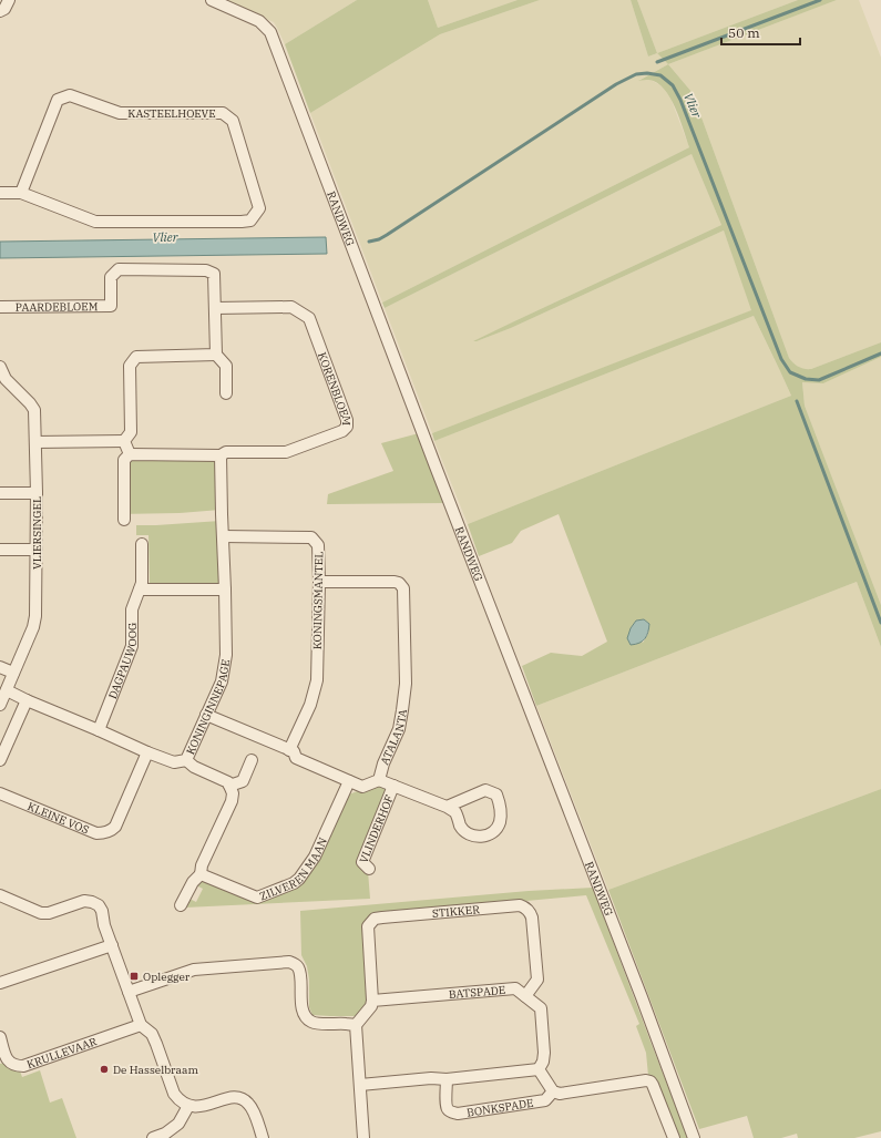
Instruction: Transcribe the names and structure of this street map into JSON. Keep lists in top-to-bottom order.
{
  "streets": {
    "street": [
      "KASTEELHOEVE",
      "RANDWEG",
      "PAARDEBLOEM",
      "KORENBLOEM",
      "VLIERSINGEL",
      "KONINGSMANTEL",
      "DAGPAUWOOG",
      "KONINGINNEPAGE",
      "ATALANTA",
      "KLEINE VOS",
      "VLINDERHOF",
      "ZILVEREN MAAN",
      "STIKKER",
      "BATSPADE",
      "KRULLEVAAR",
      "BONKSPADE"
    ]
  },
  "crossings": [
    ["PAARDEBLOEM", "KORENBLOEM"],
    ["KORENBLOEM", "KONINGINNEPAGE"],
    ["VLIERSINGEL", "KONINGINNEPAGE"],
    ["KONINGSMANTEL", "KONINGINNEPAGE"],
    ["KONINGSMANTEL", "ATALANTA"],
    ["DAGPAUWOOG", "KONINGINNEPAGE"],
    ["KONINGINNEPAGE", "KLEINE VOS"],
    ["ATALANTA", "VLINDERHOF"],
    ["STIKKER", "BATSPADE"]
  ],
  "water": ["Vlier"],
  "places": {
    "transit": ["Oplegger"],
    "other": ["De Hasselbraam"]
  },
  "scale_bar": "50 m"
}
